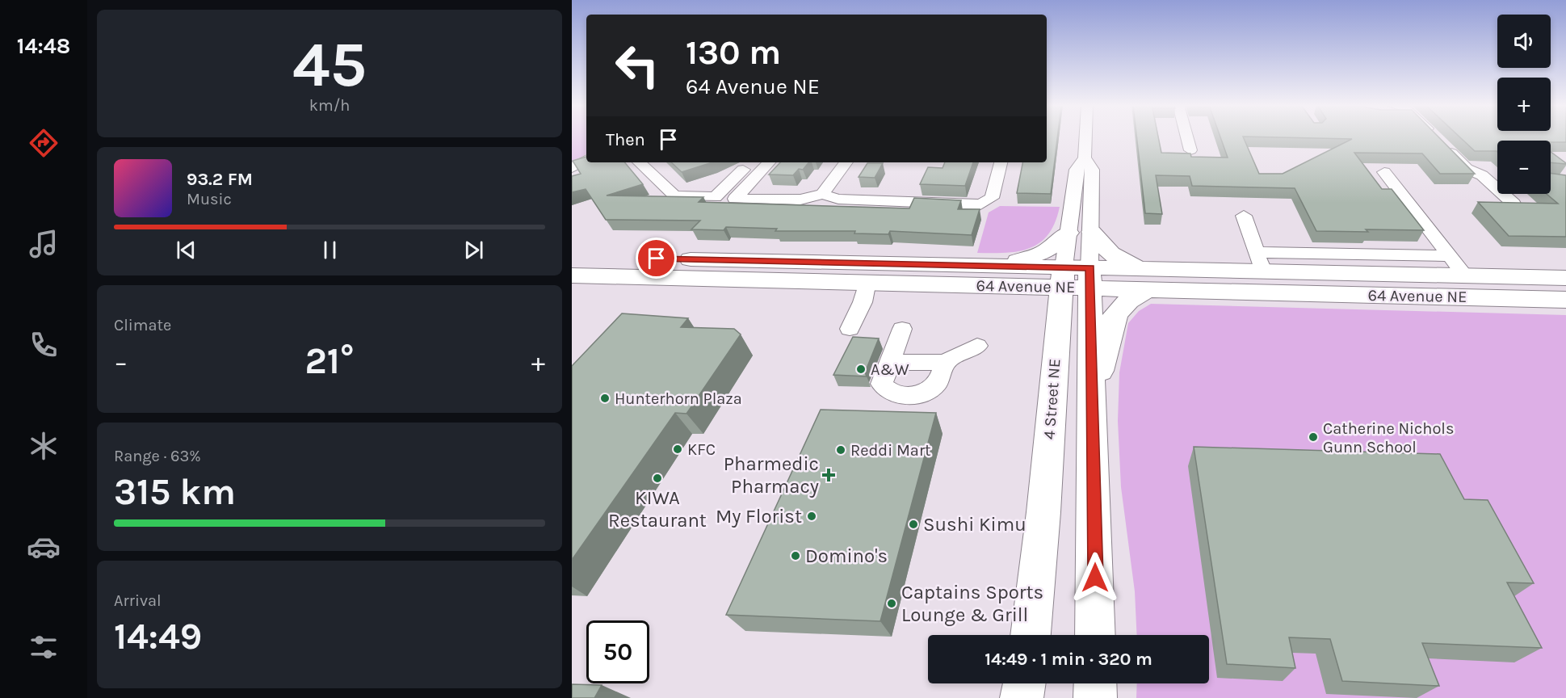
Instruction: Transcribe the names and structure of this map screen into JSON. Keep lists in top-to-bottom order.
{
  "streets": {
    "main road": ["64 Avenue NE", "4 Street NE"]
  },
  "crossings": [
    ["64 Avenue NE", "4 Street NE"]
  ],
  "places": {
    "other": [
      "A&W",
      "Hunterhorn Plaza",
      "Catherine Nichols Gunn School",
      "KFC",
      "Reddi Mart",
      "KIWA Restaurant",
      "My Florist",
      "Sushi Kimu",
      "Domino's",
      "Captains Sports Lounge & Grill"
    ],
    "health": ["Pharmedic Pharmacy"]
  },
  "page": {
    "tabs": "14:48",
    "tile": [
      ["45", "km/h"],
      "Climate",
      ["Range · 63%", "315 km"],
      ["Arrival", "14:49"]
    ],
    "map_buttons": ["+", "−"],
    "turn": ["130 m", "64 Avenue NE"],
    "then": "Then",
    "song": ["93.2 FM", "Music"],
    "heat": ["−", "21°", "+"],
    "limit": "50",
    "trip": "14:49 · 1 min · 320 m"
  }
}
